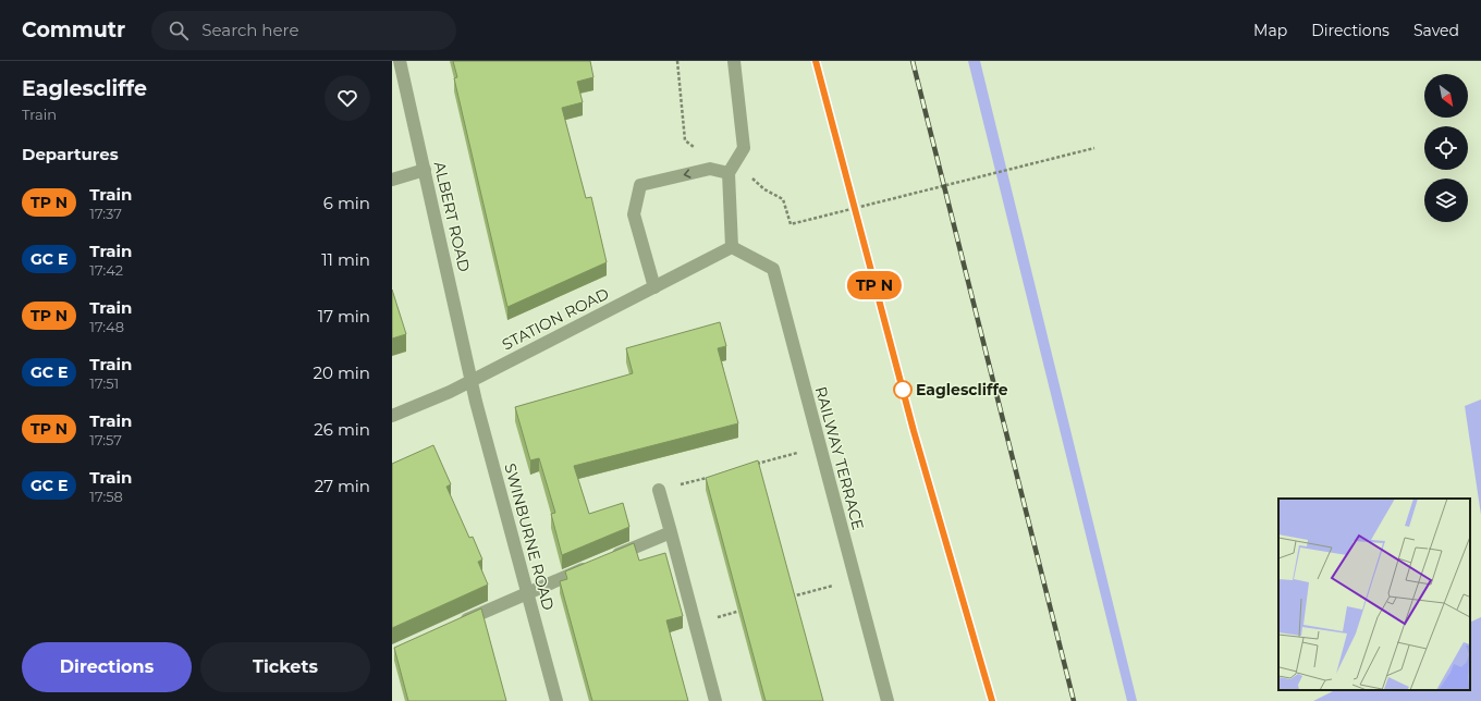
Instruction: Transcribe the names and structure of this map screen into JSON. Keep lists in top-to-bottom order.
{
  "streets": {
    "street": [
      "ALBERT ROAD",
      "STATION ROAD",
      "RAILWAY TERRACE",
      "SWINBURNE ROAD"
    ]
  },
  "crossings": [
    ["ALBERT ROAD", "STATION ROAD"],
    ["ALBERT ROAD", "SWINBURNE ROAD"],
    ["STATION ROAD", "RAILWAY TERRACE"],
    ["STATION ROAD", "SWINBURNE ROAD"]
  ],
  "places": ["Eaglescliffe"],
  "north": "bottom right",
  "page": {
    "header": "Commutr",
    "search": "Search here",
    "nav": ["Map", "Directions", "Saved"],
    "heading": [
      ["Eaglescliffe", "Train"],
      "Departures"
    ],
    "on_map": "TP N",
    "list": [
      {
        "mark": "TP N",
        "name": "Train",
        "note": "17:37",
        "value": "6 min"
      },
      {
        "mark": "GC E",
        "name": "Train",
        "note": "17:42",
        "value": "11 min"
      },
      {
        "mark": "TP N",
        "name": "Train",
        "note": "17:48",
        "value": "17 min"
      },
      {
        "mark": "GC E",
        "name": "Train",
        "note": "17:51",
        "value": "20 min"
      },
      {
        "mark": "TP N",
        "name": "Train",
        "note": "17:57",
        "value": "26 min"
      },
      {
        "mark": "GC E",
        "name": "Train",
        "note": "17:58",
        "value": "27 min"
      }
    ],
    "buttons": ["Directions", "Tickets"]
  }
}
